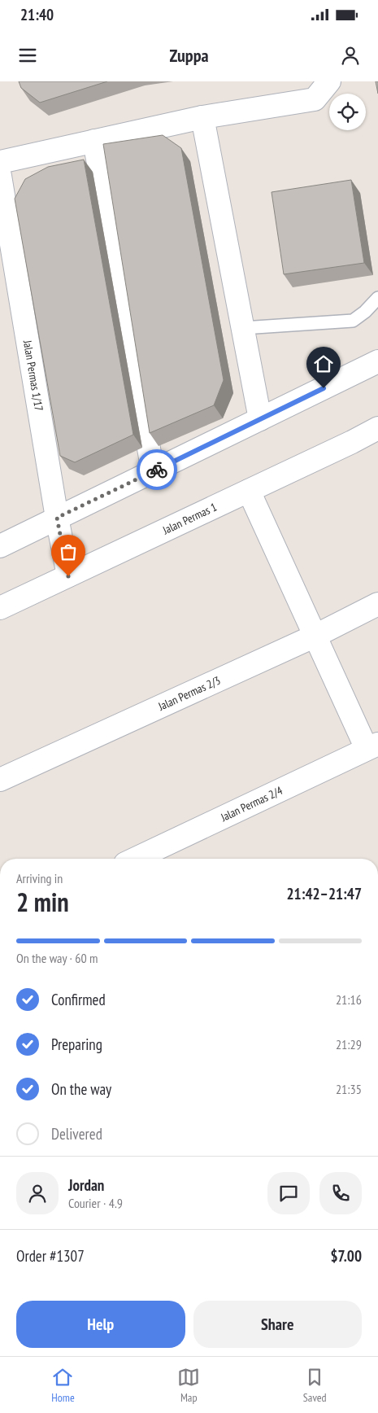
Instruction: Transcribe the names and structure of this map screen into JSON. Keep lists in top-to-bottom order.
{
  "streets": {
    "street": [
      "Jalan Permas 1/17",
      "Jalan Permas 1",
      "Jalan Permas 2/3",
      "Jalan Permas 2/4"
    ]
  },
  "crossings": [
    ["Jalan Permas 1/17", "Jalan Permas 1"]
  ],
  "page": {
    "status": "21:40",
    "header": "Zuppa",
    "heading": ["2 min", "Arriving in", "21:42–21:47"],
    "panel": [
      "Jordan",
      "Courier · 4.9",
      "Order #1307",
      "$7.00"
    ],
    "bar": "On the way · 60 m",
    "list": [
      ["Confirmed", "21:16"],
      ["Preparing", "21:29"],
      ["On the way", "21:35"],
      "Delivered"
    ],
    "buttons": ["Help", "Share"],
    "tabs": ["Home", "Map", "Saved"]
  }
}
